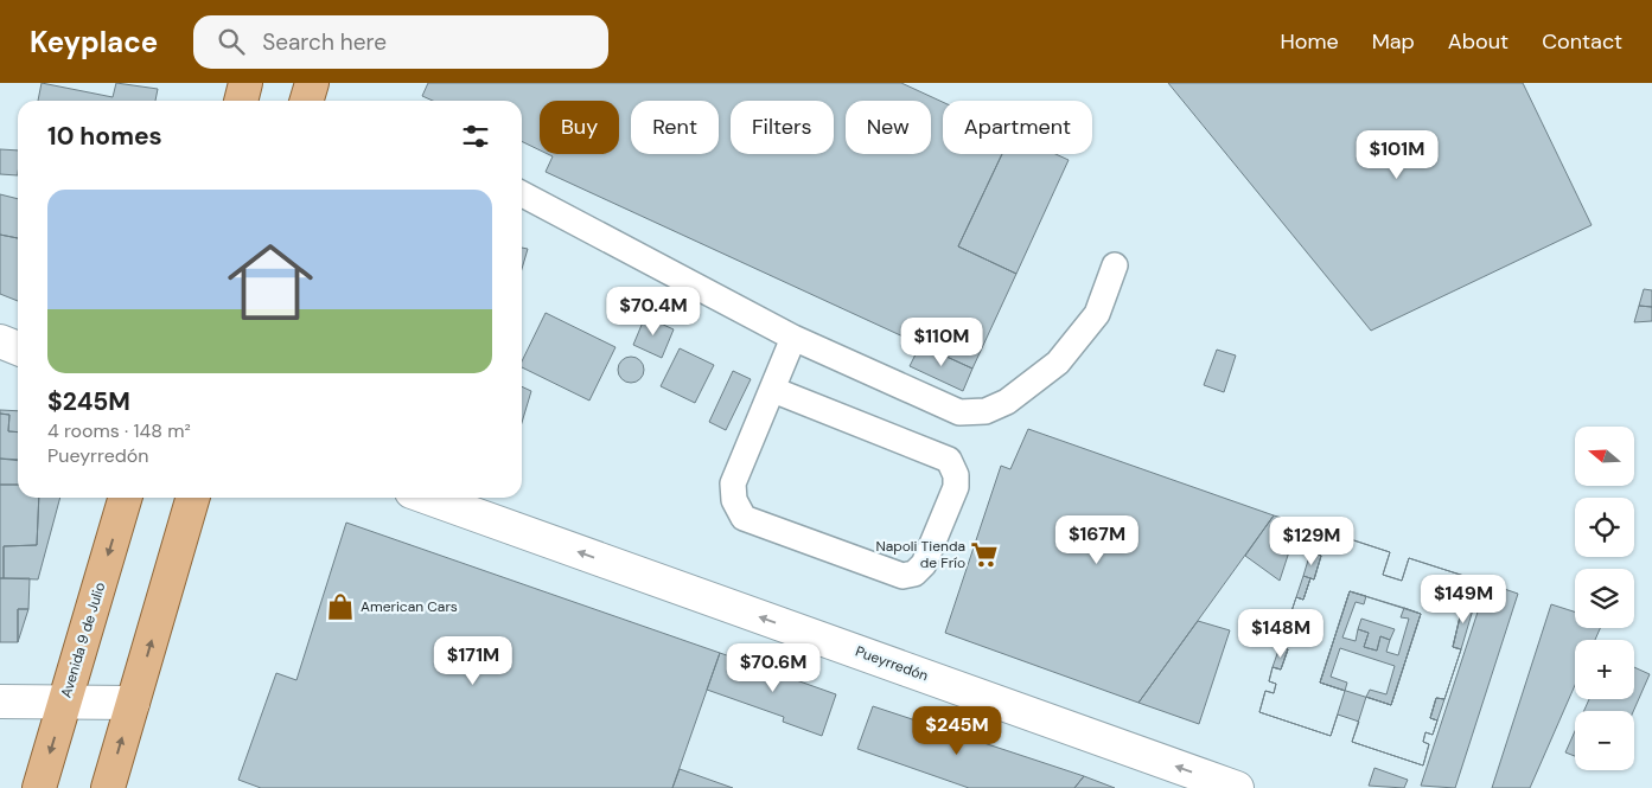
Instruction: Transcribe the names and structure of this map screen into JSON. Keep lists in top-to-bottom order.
{
  "streets": {
    "main road": ["Avenida 9 de Julio"],
    "street": ["Pueyrredón"]
  },
  "one_way": ["Pueyrredón"],
  "places": {
    "supermarket": ["Napoli Tienda de Frío"],
    "shop": ["American Cars"]
  },
  "north": "left",
  "page": {
    "header": "Keyplace",
    "search": "Search here",
    "nav": [
      "Home",
      "Map",
      "About",
      "Contact"
    ],
    "chip": [
      "Buy",
      "Rent",
      "Filters",
      "New",
      "Apartment"
    ],
    "heading": "10 homes",
    "price": [
      "$101M",
      "$70.4M",
      "$110M",
      "$167M",
      "$129M",
      "$149M",
      "$148M",
      "$171M",
      "$70.6M",
      "$245M"
    ],
    "list": [
      {
        "name": "$245M",
        "note": "4 rooms · 148 m² · Pueyrredón"
      }
    ],
    "map_buttons": ["+", "−"]
  }
}
